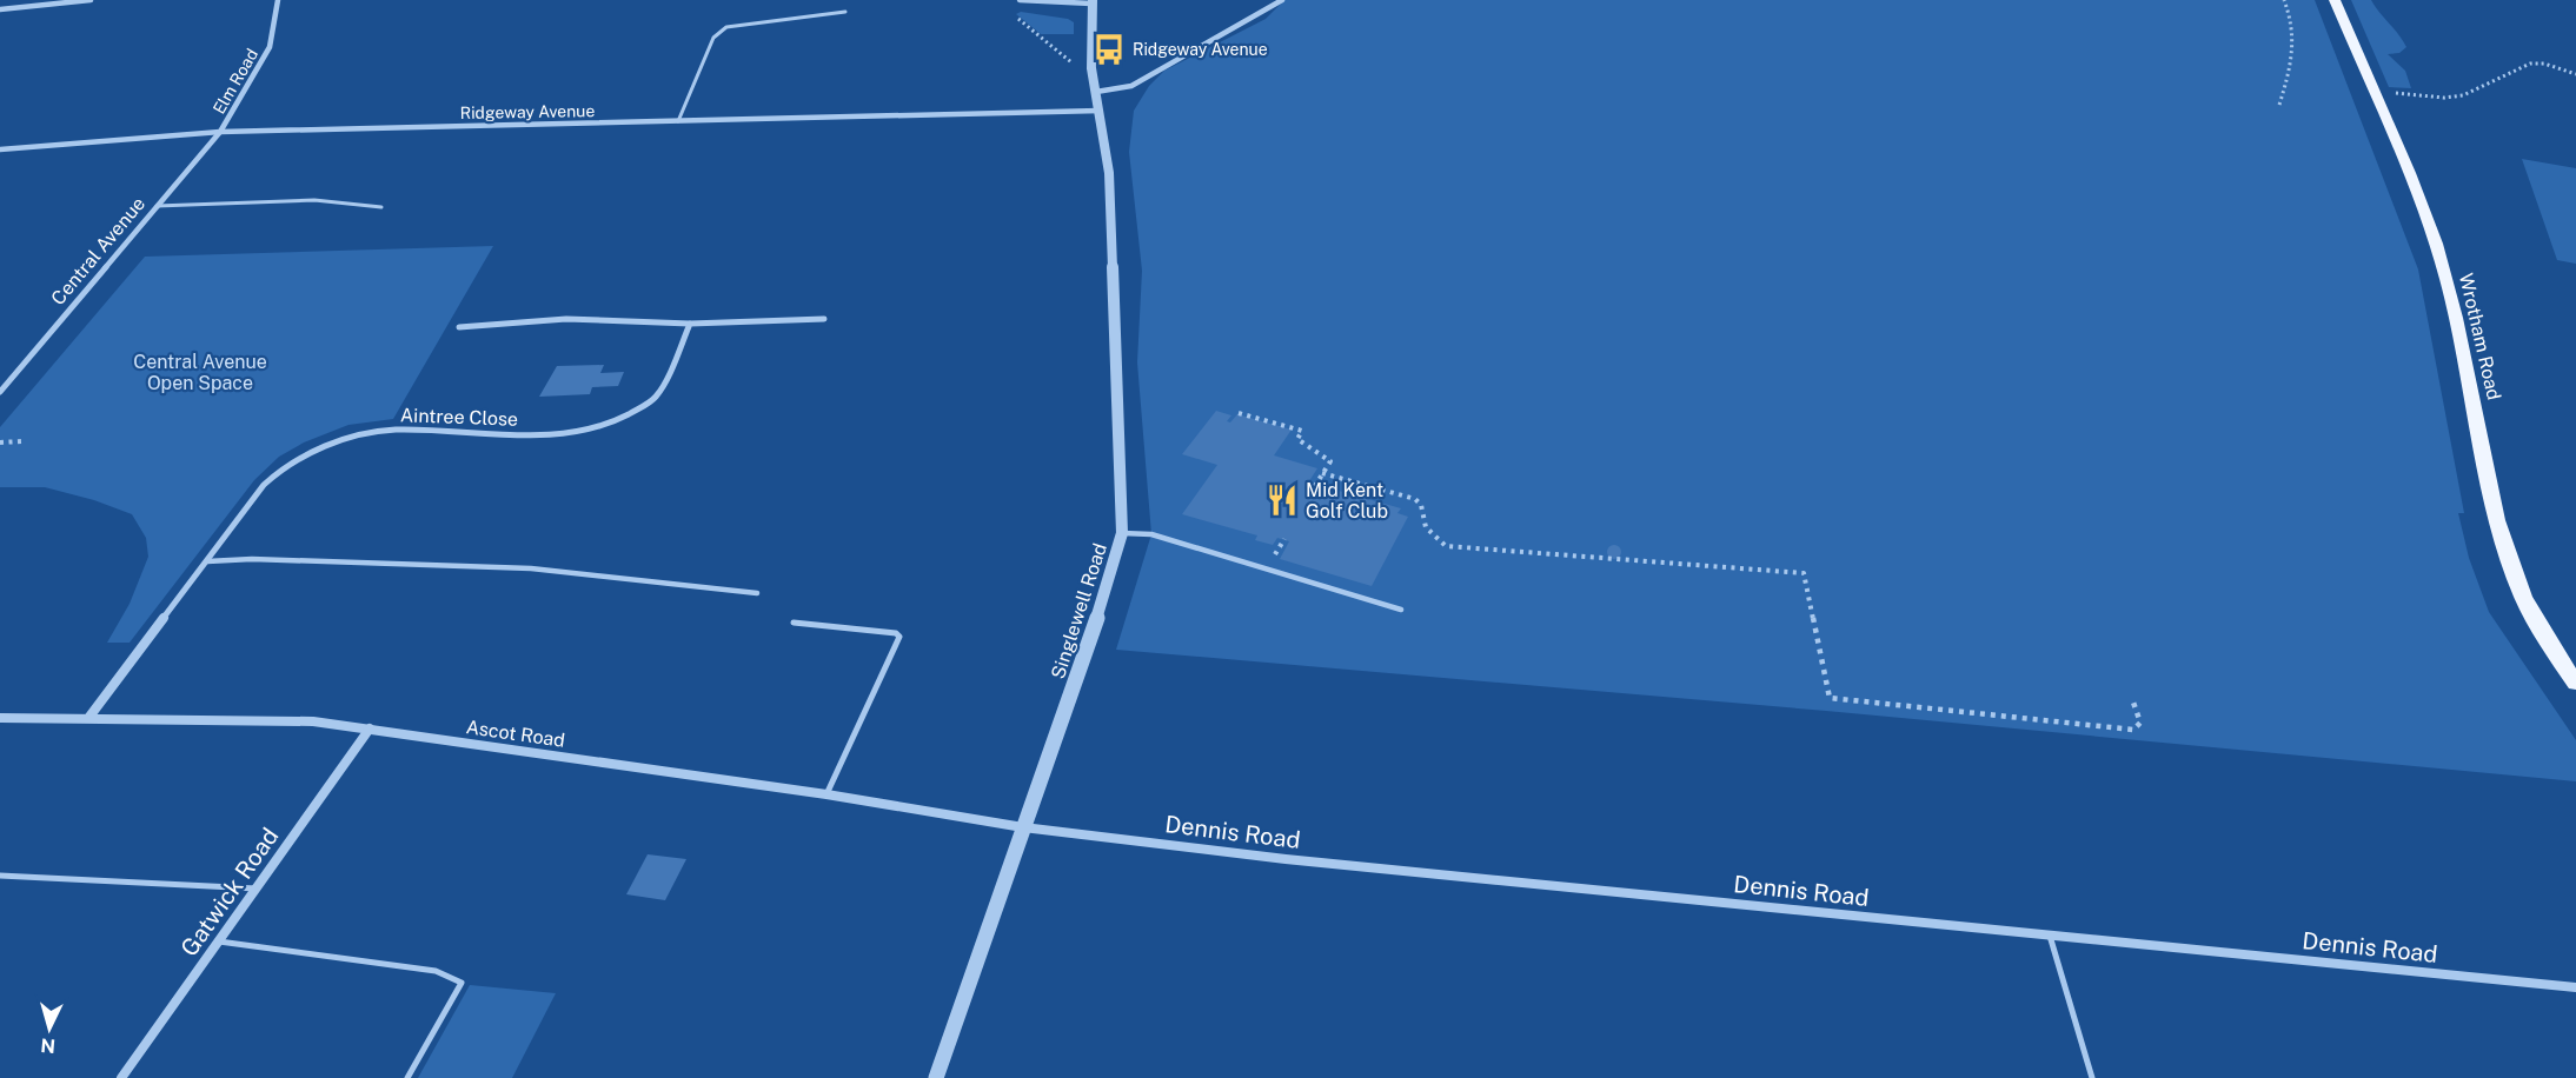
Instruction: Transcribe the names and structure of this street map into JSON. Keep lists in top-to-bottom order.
{
  "streets": {
    "main road": ["Wrotham Road"],
    "street": [
      "Elm Road",
      "Ridgeway Avenue",
      "Central Avenue",
      "Aintree Close",
      "Singlewell Road",
      "Ascot Road",
      "Dennis Road",
      "Gatwick Road"
    ]
  },
  "crossings": [
    ["Elm Road", "Ridgeway Avenue"],
    ["Elm Road", "Central Avenue"],
    ["Ridgeway Avenue", "Central Avenue"],
    ["Ridgeway Avenue", "Singlewell Road"],
    ["Aintree Close", "Ascot Road"],
    ["Singlewell Road", "Ascot Road"],
    ["Singlewell Road", "Dennis Road"],
    ["Ascot Road", "Dennis Road"],
    ["Ascot Road", "Gatwick Road"]
  ],
  "parks": ["Central Avenue Open Space"],
  "places": {
    "bus stop": ["Ridgeway Avenue"],
    "restaurant": ["Mid Kent Golf Club"]
  },
  "north": "bottom"
}
